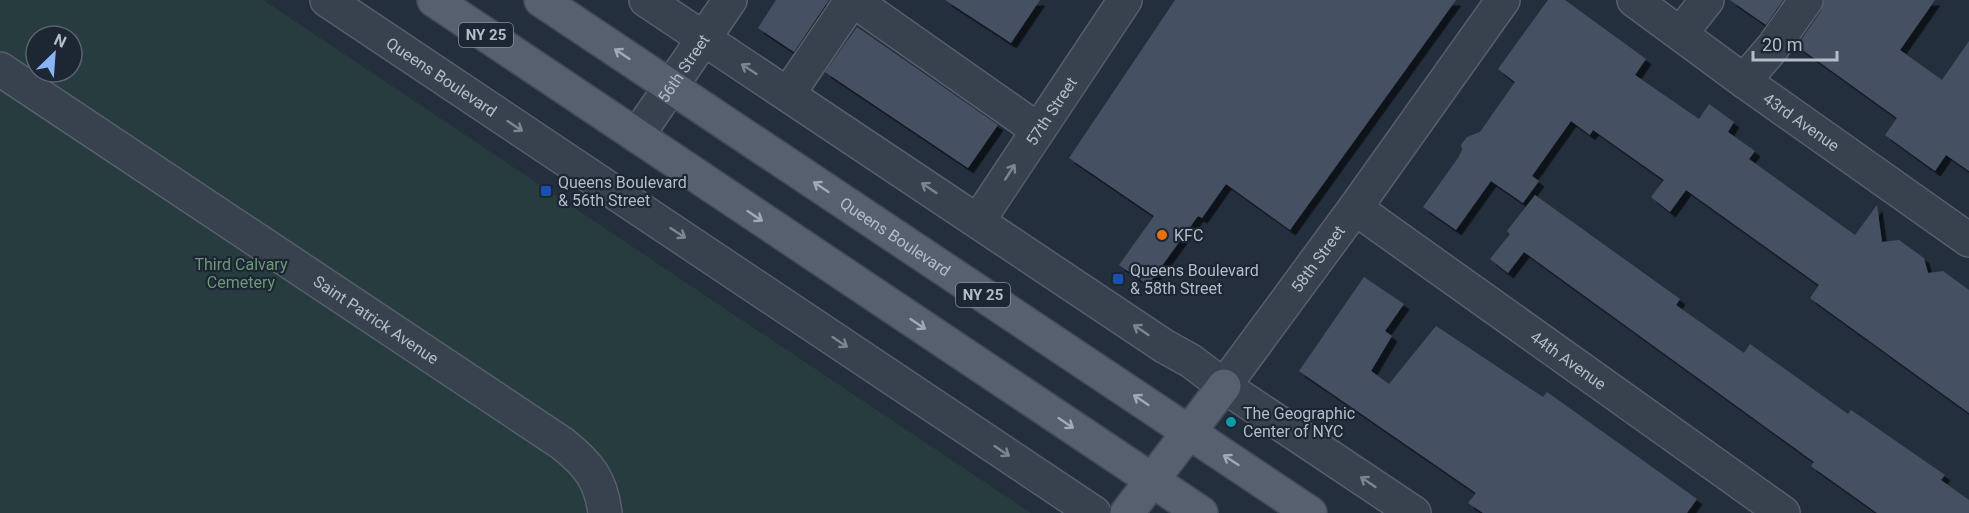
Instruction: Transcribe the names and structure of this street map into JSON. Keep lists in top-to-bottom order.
{
  "streets": {
    "main road": ["NY 25", "Queens Boulevard", "58th Street"],
    "street": [
      "56th Street",
      "57th Street",
      "43rd Avenue",
      "Saint Patrick Avenue",
      "44th Avenue"
    ]
  },
  "crossings": [
    ["NY 25", "56th Street"],
    ["NY 25", "58th Street"],
    ["56th Street", "Queens Boulevard"],
    ["Queens Boulevard", "58th Street"],
    ["58th Street", "44th Avenue"]
  ],
  "parks": ["Third Calvary Cemetery"],
  "places": {
    "transit": ["Queens Boulevard & 56th Street", "Queens Boulevard & 58th Street"],
    "other": ["KFC", "The Geographic Center of NYC"]
  },
  "scale_bar": "20 m",
  "north": "top right"
}
